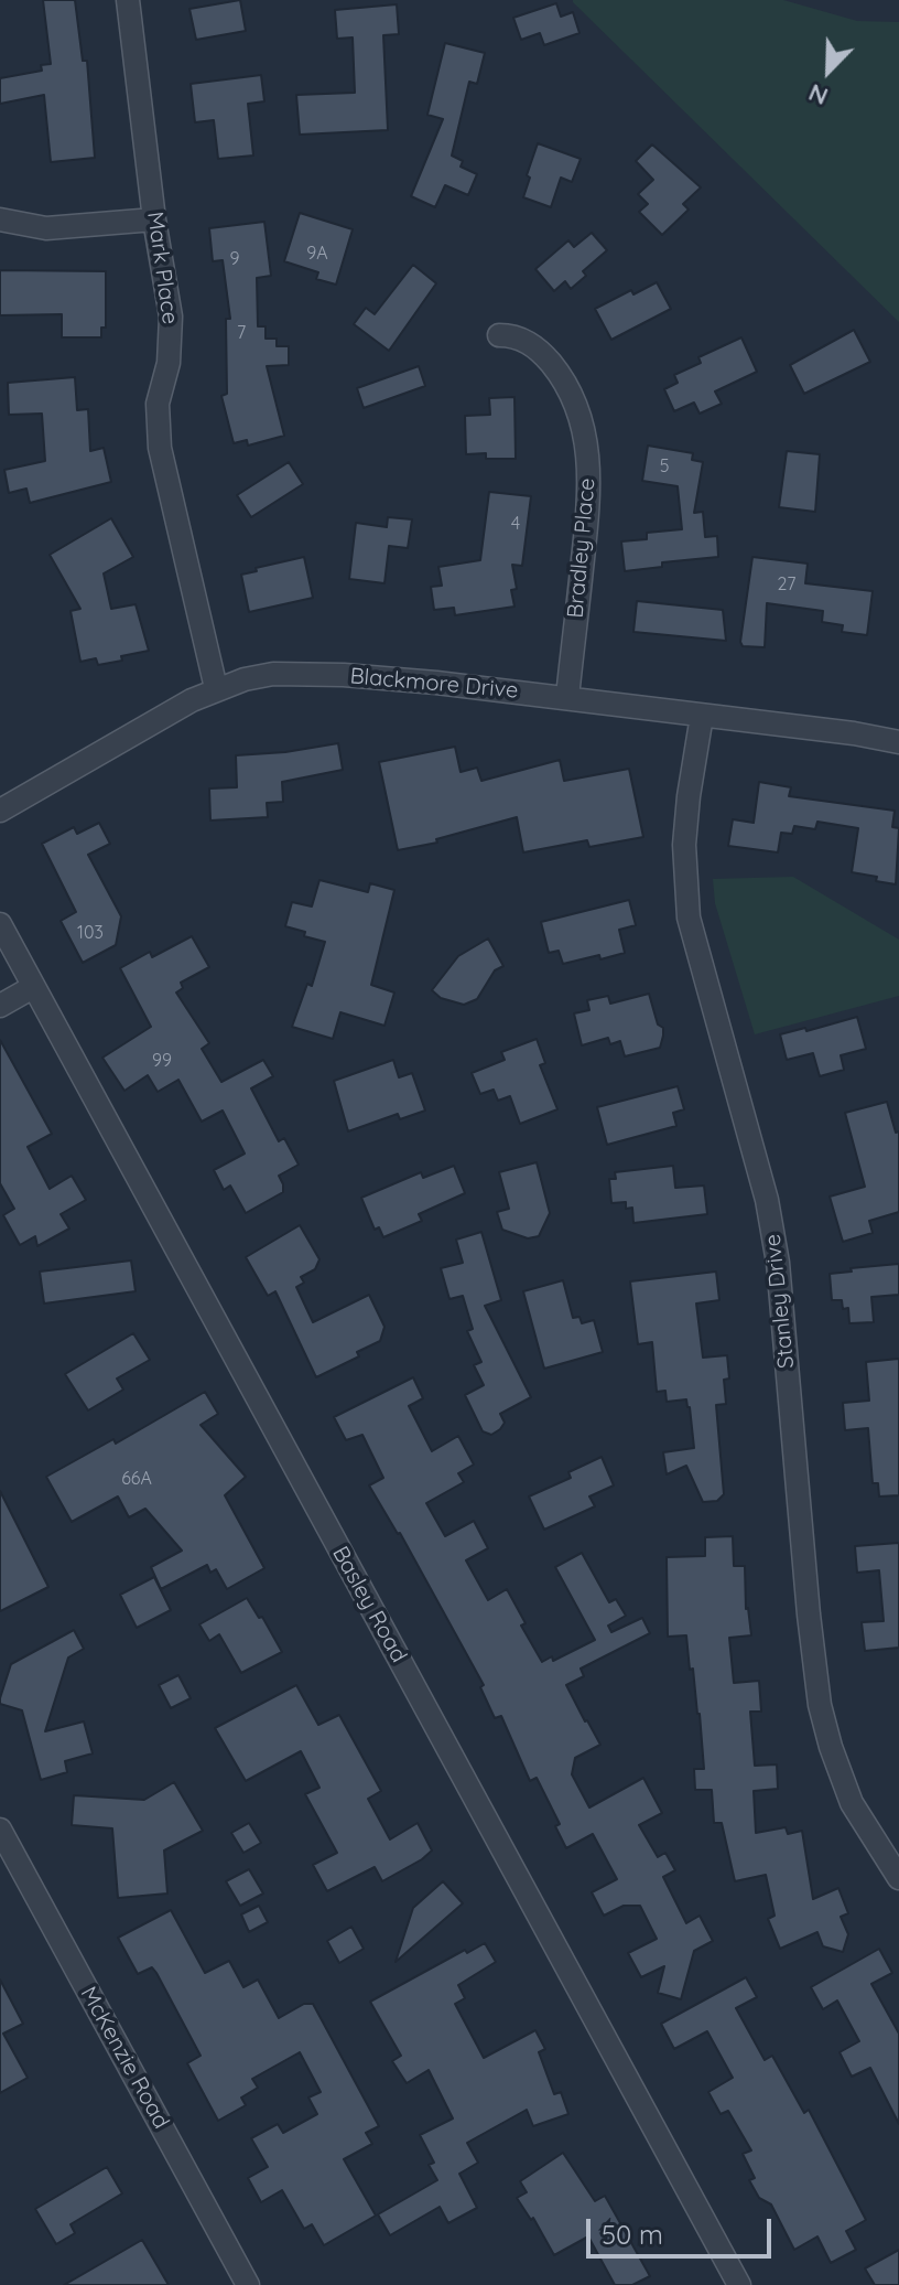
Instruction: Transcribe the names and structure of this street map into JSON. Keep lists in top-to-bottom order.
{
  "streets": {
    "street": [
      "Mark Place",
      "Bradley Place",
      "Blackmore Drive",
      "Stanley Drive",
      "Basley Road",
      "McKenzie Road"
    ]
  },
  "crossings": [
    ["Mark Place", "Blackmore Drive"],
    ["Bradley Place", "Blackmore Drive"],
    ["Blackmore Drive", "Stanley Drive"]
  ],
  "house_numbers": [
    "9A",
    "9",
    "7",
    "5",
    "4",
    "27",
    "103",
    "99",
    "66A"
  ],
  "scale_bar": "50 m",
  "north": "bottom left"
}
